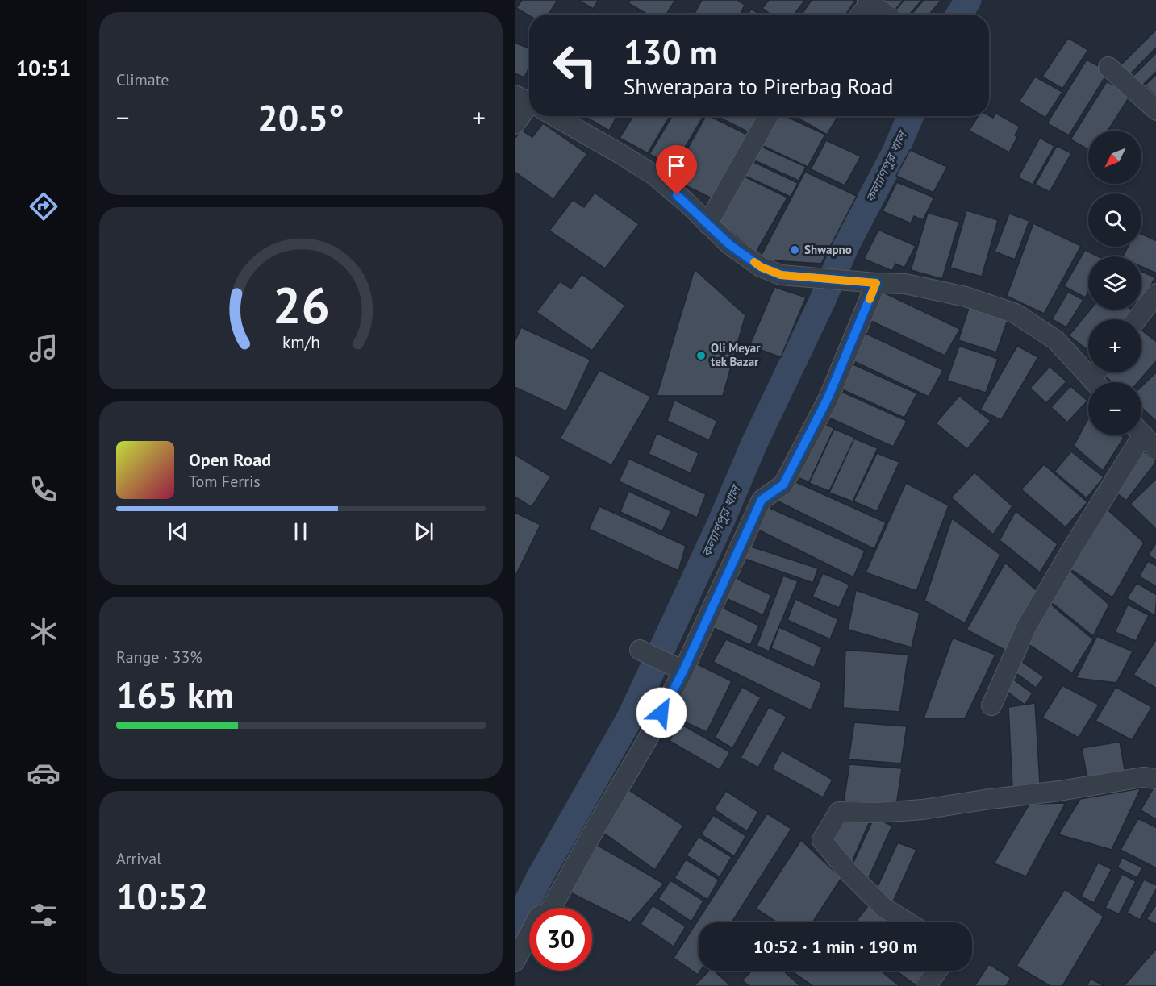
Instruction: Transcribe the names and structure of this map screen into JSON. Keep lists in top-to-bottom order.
{
  "water": ["কল্যাণপুর খাল"],
  "places": ["Shwapno", "Oli Meyar tek Bazar"],
  "north": "bottom left",
  "page": {
    "tabs": "10:51",
    "tile": [
      "Climate",
      ["Range · 33%", "165 km"],
      ["Arrival", "10:52"]
    ],
    "turn": ["130 m", "Shwerapara to Pirerbag Road"],
    "heat": ["−", "20.5°", "+"],
    "map_buttons": ["+", "−"],
    "song": ["Open Road", "Tom Ferris"],
    "limit": "30",
    "trip": "10:52 · 1 min · 190 m",
    "gauge": ["26", "km/h"]
  }
}
